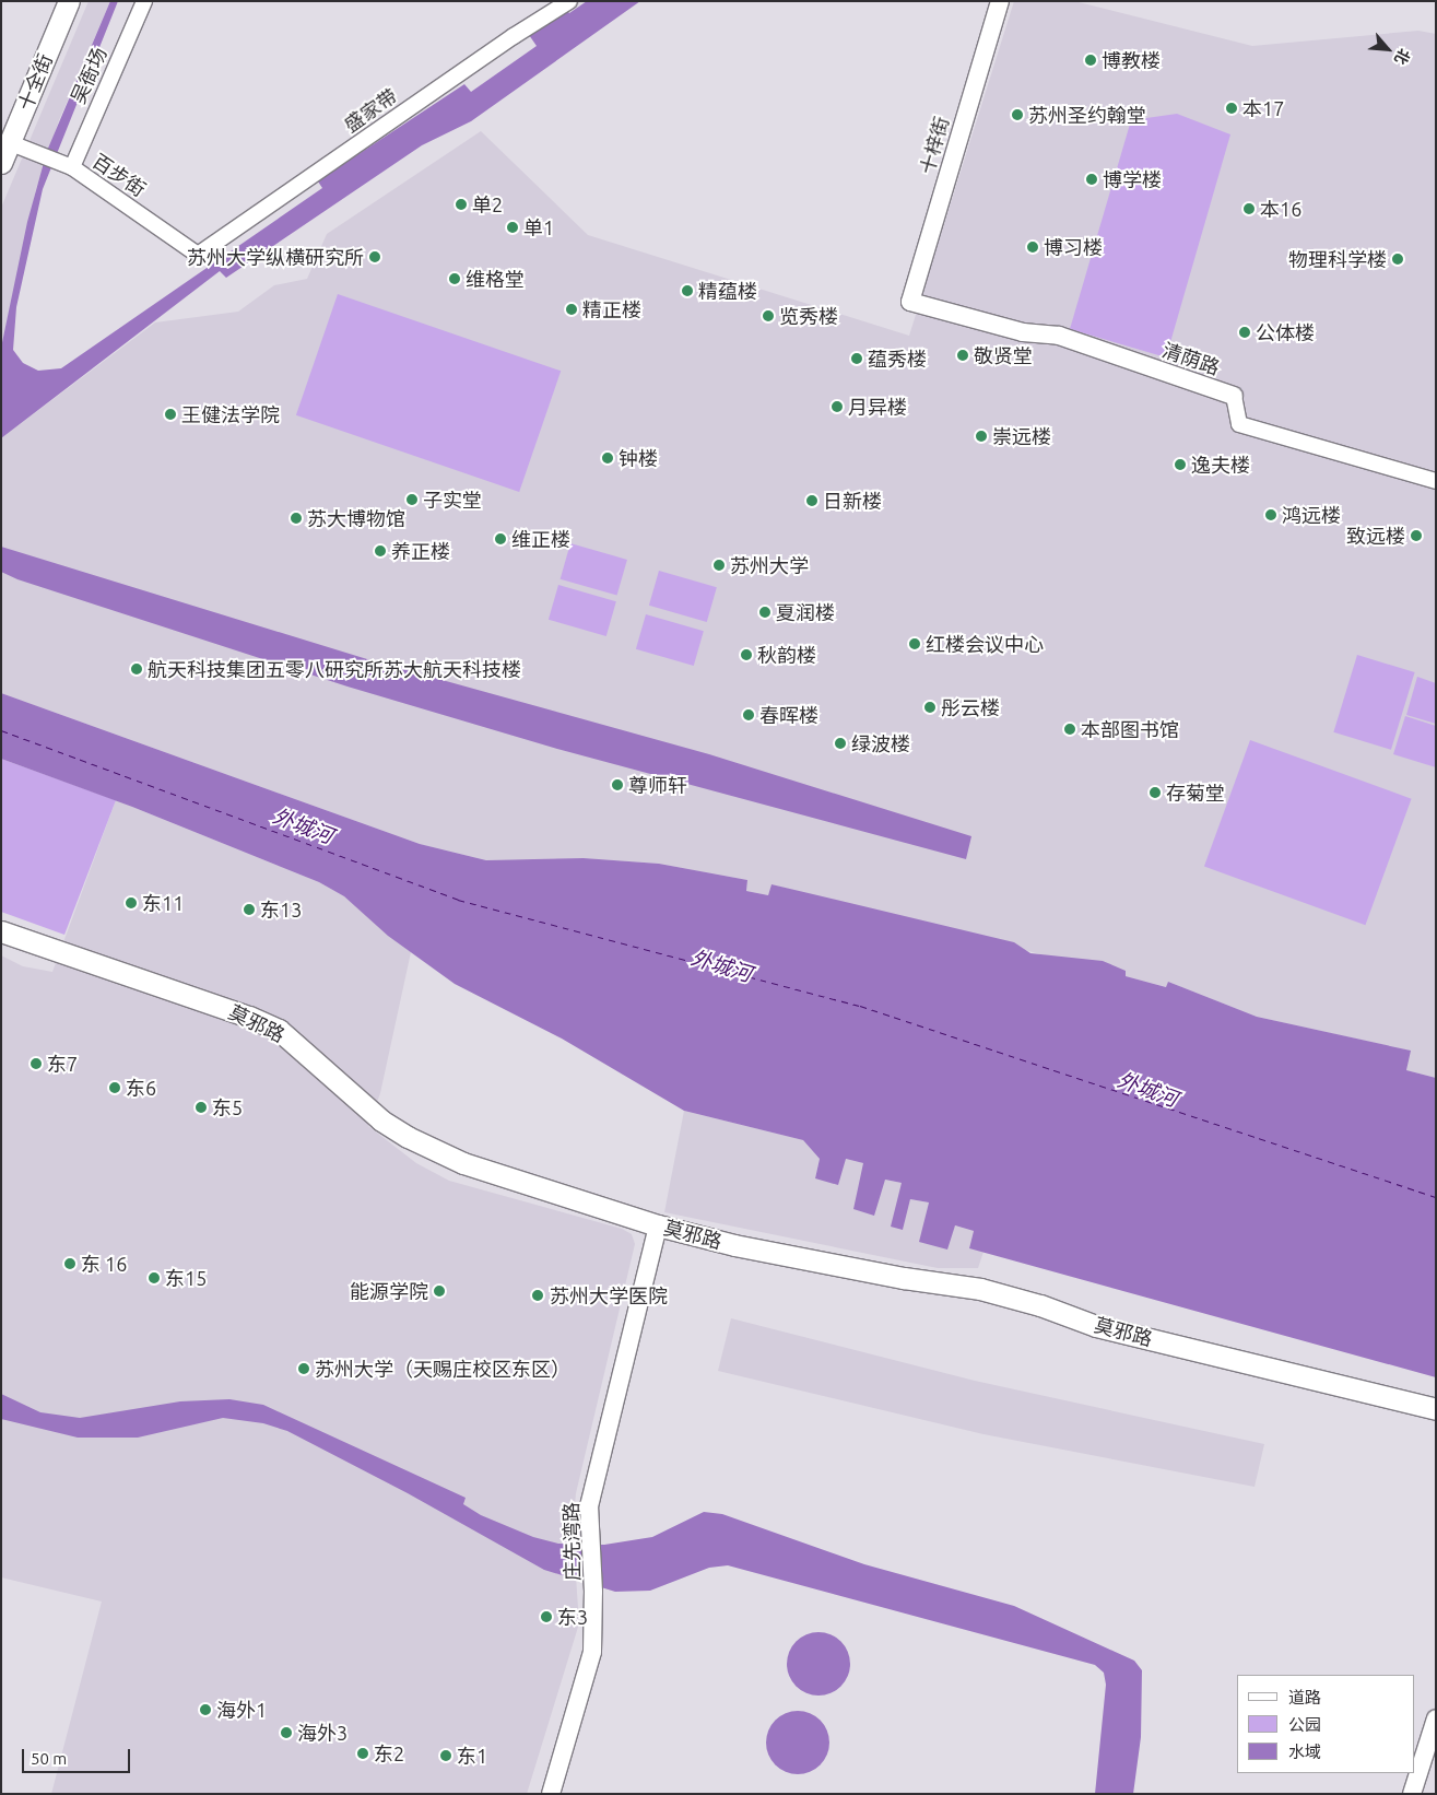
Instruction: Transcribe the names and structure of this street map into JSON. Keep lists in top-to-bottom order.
{
  "streets": {
    "main road": ["十全街", "莫邪路"],
    "street": [
      "吴衙场",
      "盛家带",
      "十梓街",
      "百步街",
      "清荫路",
      "庄先湾路"
    ]
  },
  "crossings": [
    ["吴衙场", "百步街"],
    ["十全街", "百步街"],
    ["盛家带", "百步街"],
    ["十梓街", "清荫路"],
    ["莫邪路", "庄先湾路"]
  ],
  "water": ["外城河"],
  "places": [
    "博教楼",
    "本17",
    "苏州圣约翰堂",
    "博学楼",
    "单2",
    "本16",
    "单1",
    "博习楼",
    "苏州大学纵横研究所",
    "物理科学楼",
    "维格堂",
    "精蕴楼",
    "精正楼",
    "览秀楼",
    "公体楼",
    "敬贤堂",
    "蕴秀楼",
    "月异楼",
    "王健法学院",
    "崇远楼",
    "钟楼",
    "逸夫楼",
    "子实堂",
    "日新楼",
    "鸿远楼",
    "苏大博物馆",
    "致远楼",
    "维正楼",
    "养正楼",
    "苏州大学",
    "夏润楼",
    "红楼会议中心",
    "秋韵楼",
    "航天科技集团五零八研究所苏大航天科技楼",
    "彤云楼",
    "春晖楼",
    "本部图书馆",
    "绿波楼",
    "尊师轩",
    "存菊堂",
    "东11",
    "东13",
    "东7",
    "东6",
    "东5",
    "东 16",
    "东15",
    "能源学院",
    "苏州大学医院",
    "苏州大学（天赐庄校区东区）",
    "东3",
    "海外1",
    "海外3",
    "东2",
    "东1"
  ],
  "legend": ["道路", "公园", "水域"],
  "scale_bar": "50 m",
  "north": "bottom right"
}
